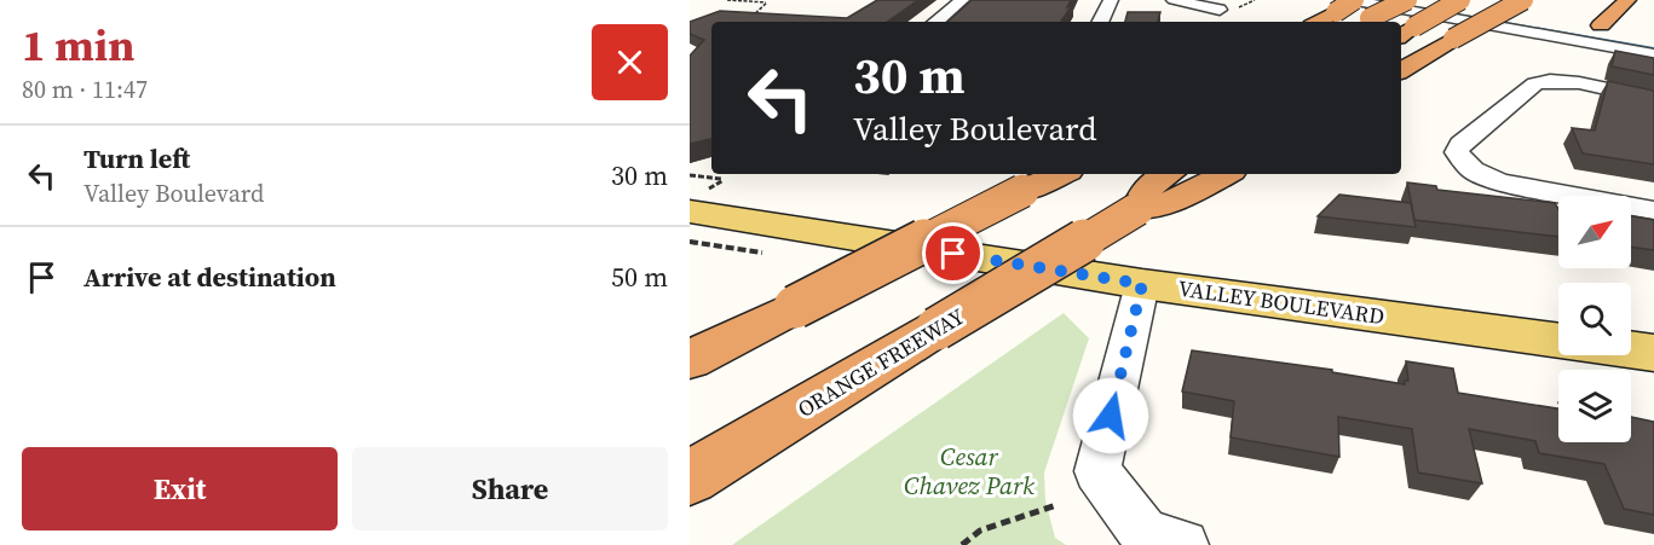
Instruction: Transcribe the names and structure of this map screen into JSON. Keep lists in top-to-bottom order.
{
  "streets": {
    "highway": ["ORANGE FREEWAY"],
    "main road": ["VALLEY BOULEVARD"]
  },
  "parks": ["Cesar Chavez Park"],
  "north": "top right",
  "page": {
    "heading": ["1 min", "80 m · 11:47"],
    "turn": ["30 m", "Valley Boulevard"],
    "list": [
      {
        "name": "Turn left",
        "note": "Valley Boulevard",
        "value": "30 m"
      },
      {
        "name": "Arrive at destination",
        "value": "50 m"
      }
    ],
    "buttons": ["Exit", "Share"]
  }
}
